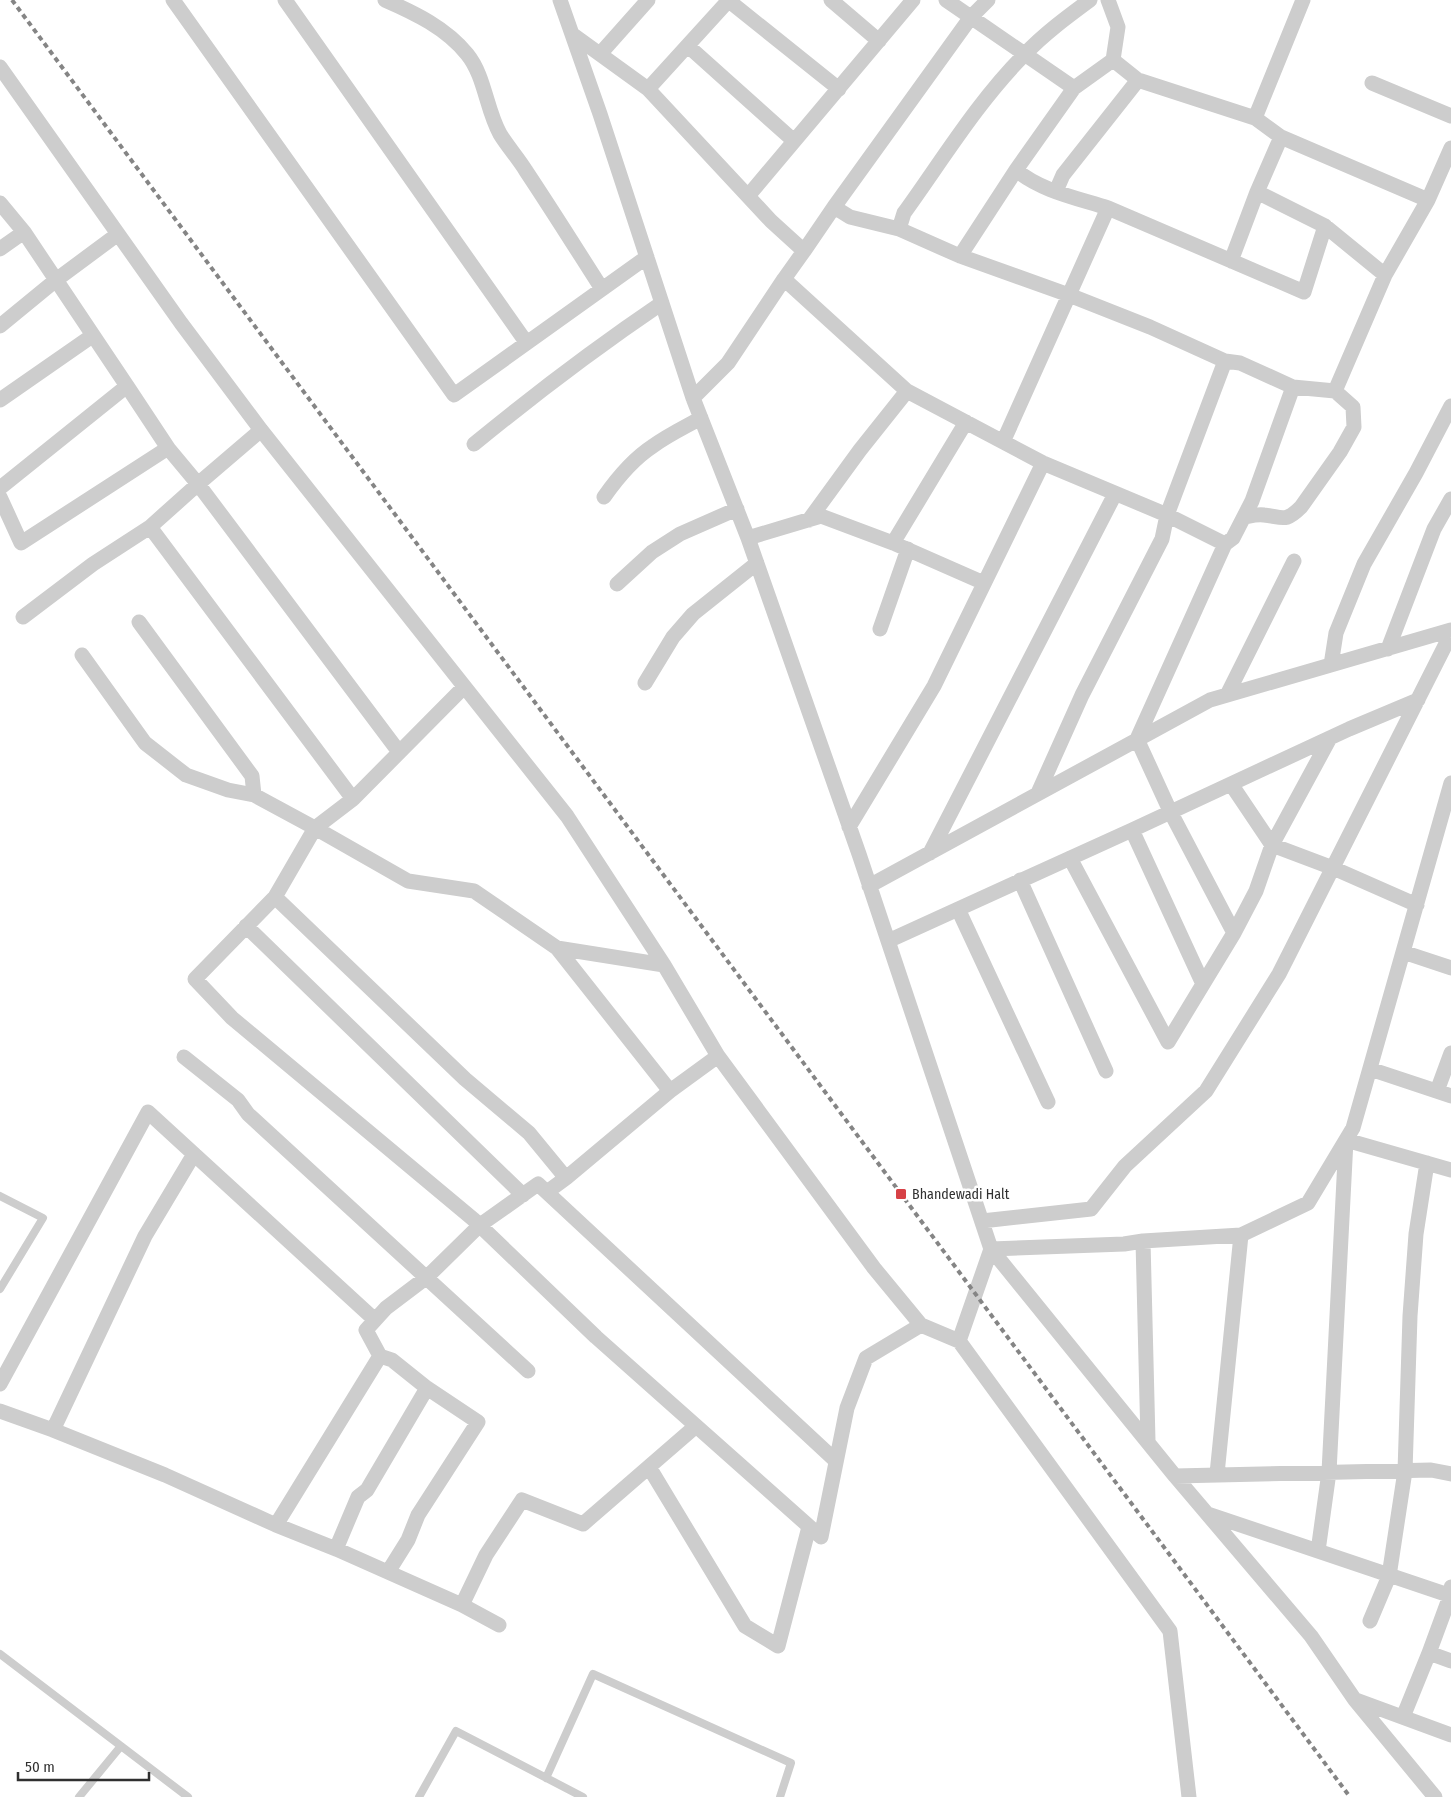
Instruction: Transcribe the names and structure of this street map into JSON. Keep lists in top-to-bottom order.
{
  "places": {
    "transit": ["Bhandewadi Halt"]
  },
  "scale_bar": "50 m"
}
